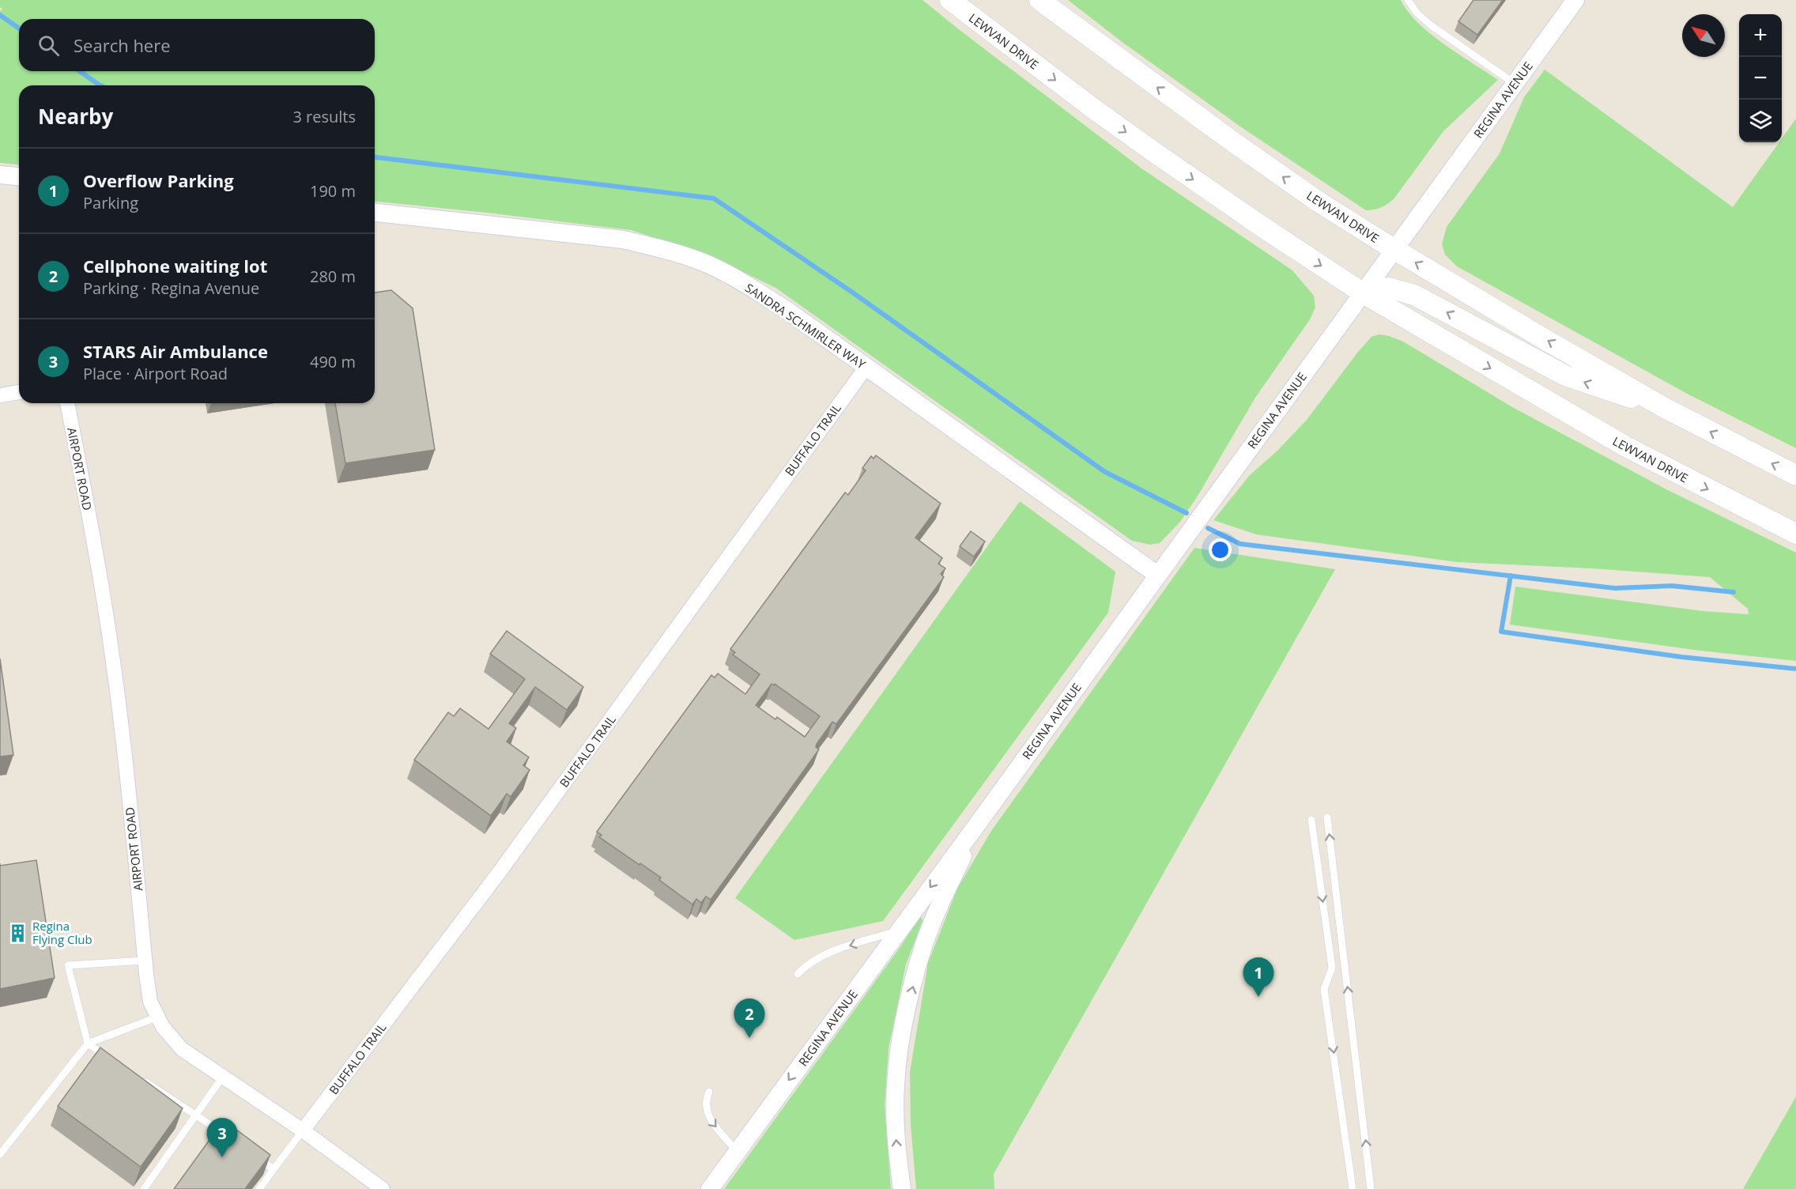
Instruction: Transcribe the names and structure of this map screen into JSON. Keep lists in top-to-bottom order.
{
  "streets": {
    "main road": ["LEWVAN DRIVE"],
    "street": [
      "REGINA AVENUE",
      "SANDRA SCHMIRLER WAY",
      "BUFFALO TRAIL",
      "AIRPORT ROAD"
    ]
  },
  "crossings": [
    ["LEWVAN DRIVE", "REGINA AVENUE"],
    ["REGINA AVENUE", "SANDRA SCHMIRLER WAY"],
    ["SANDRA SCHMIRLER WAY", "BUFFALO TRAIL"],
    ["BUFFALO TRAIL", "AIRPORT ROAD"]
  ],
  "places": {
    "building": ["Regina Flying Club"]
  },
  "north": "top left",
  "page": {
    "map_buttons": ["+", "−"],
    "search": "Search here",
    "heading": ["Nearby", "3 results"],
    "list": [
      {
        "mark": "1",
        "name": "Overflow Parking",
        "note": "Parking",
        "value": "190 m"
      },
      {
        "mark": "2",
        "name": "Cellphone waiting lot",
        "note": "Parking · Regina Avenue",
        "value": "280 m"
      },
      {
        "mark": "3",
        "name": "STARS Air Ambulance",
        "note": "Place · Airport Road",
        "value": "490 m"
      }
    ],
    "pins": ["1", "2", "3"]
  }
}
